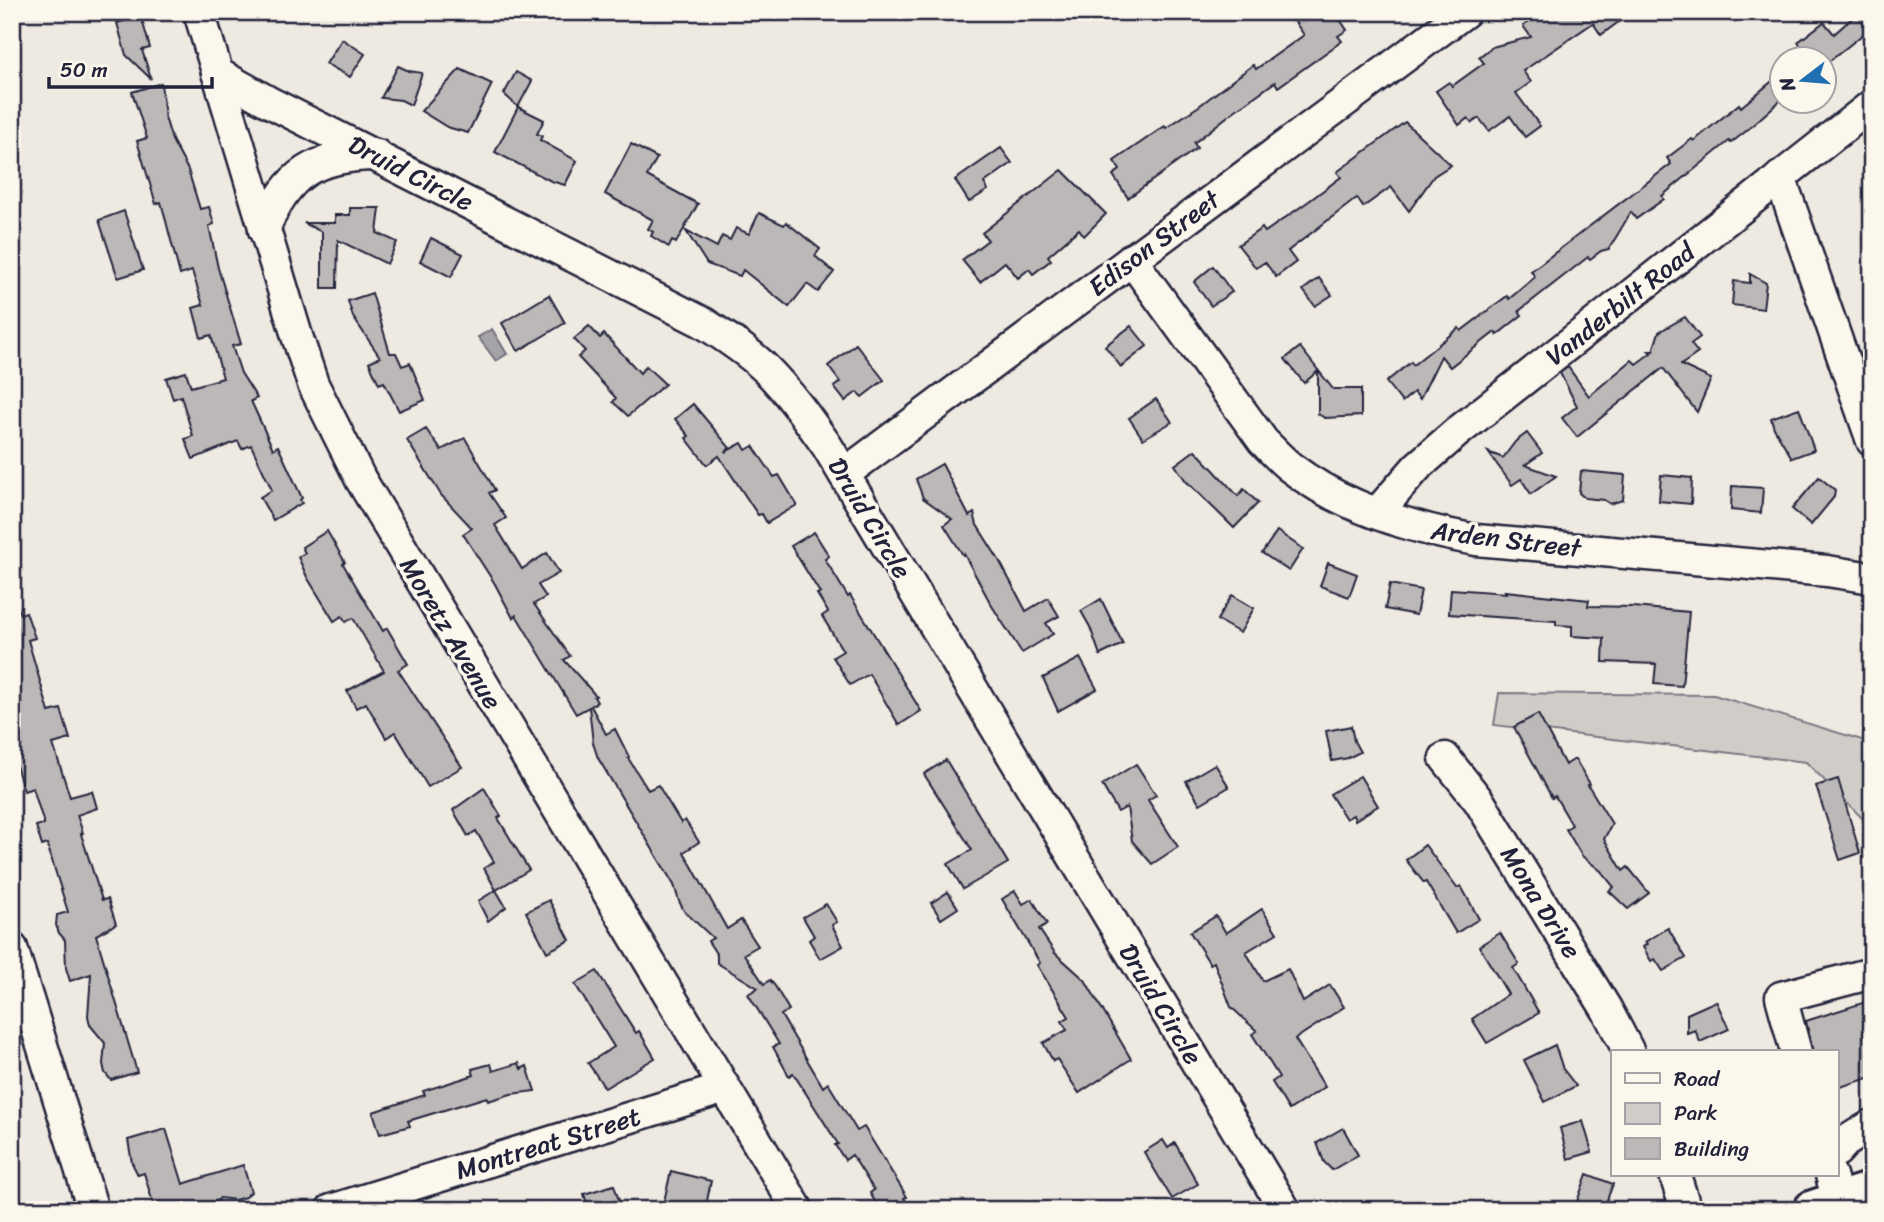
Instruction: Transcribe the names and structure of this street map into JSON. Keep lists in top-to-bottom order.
{
  "streets": {
    "street": [
      "Druid Circle",
      "Edison Street",
      "Vanderbilt Road",
      "Arden Street",
      "Moretz Avenue",
      "Mona Drive",
      "Montreat Street"
    ]
  },
  "crossings": [
    ["Druid Circle", "Edison Street"],
    ["Druid Circle", "Moretz Avenue"],
    ["Edison Street", "Arden Street"],
    ["Vanderbilt Road", "Arden Street"],
    ["Moretz Avenue", "Montreat Street"]
  ],
  "legend": ["Road", "Park", "Building"],
  "scale_bar": "50 m",
  "north": "left"
}
